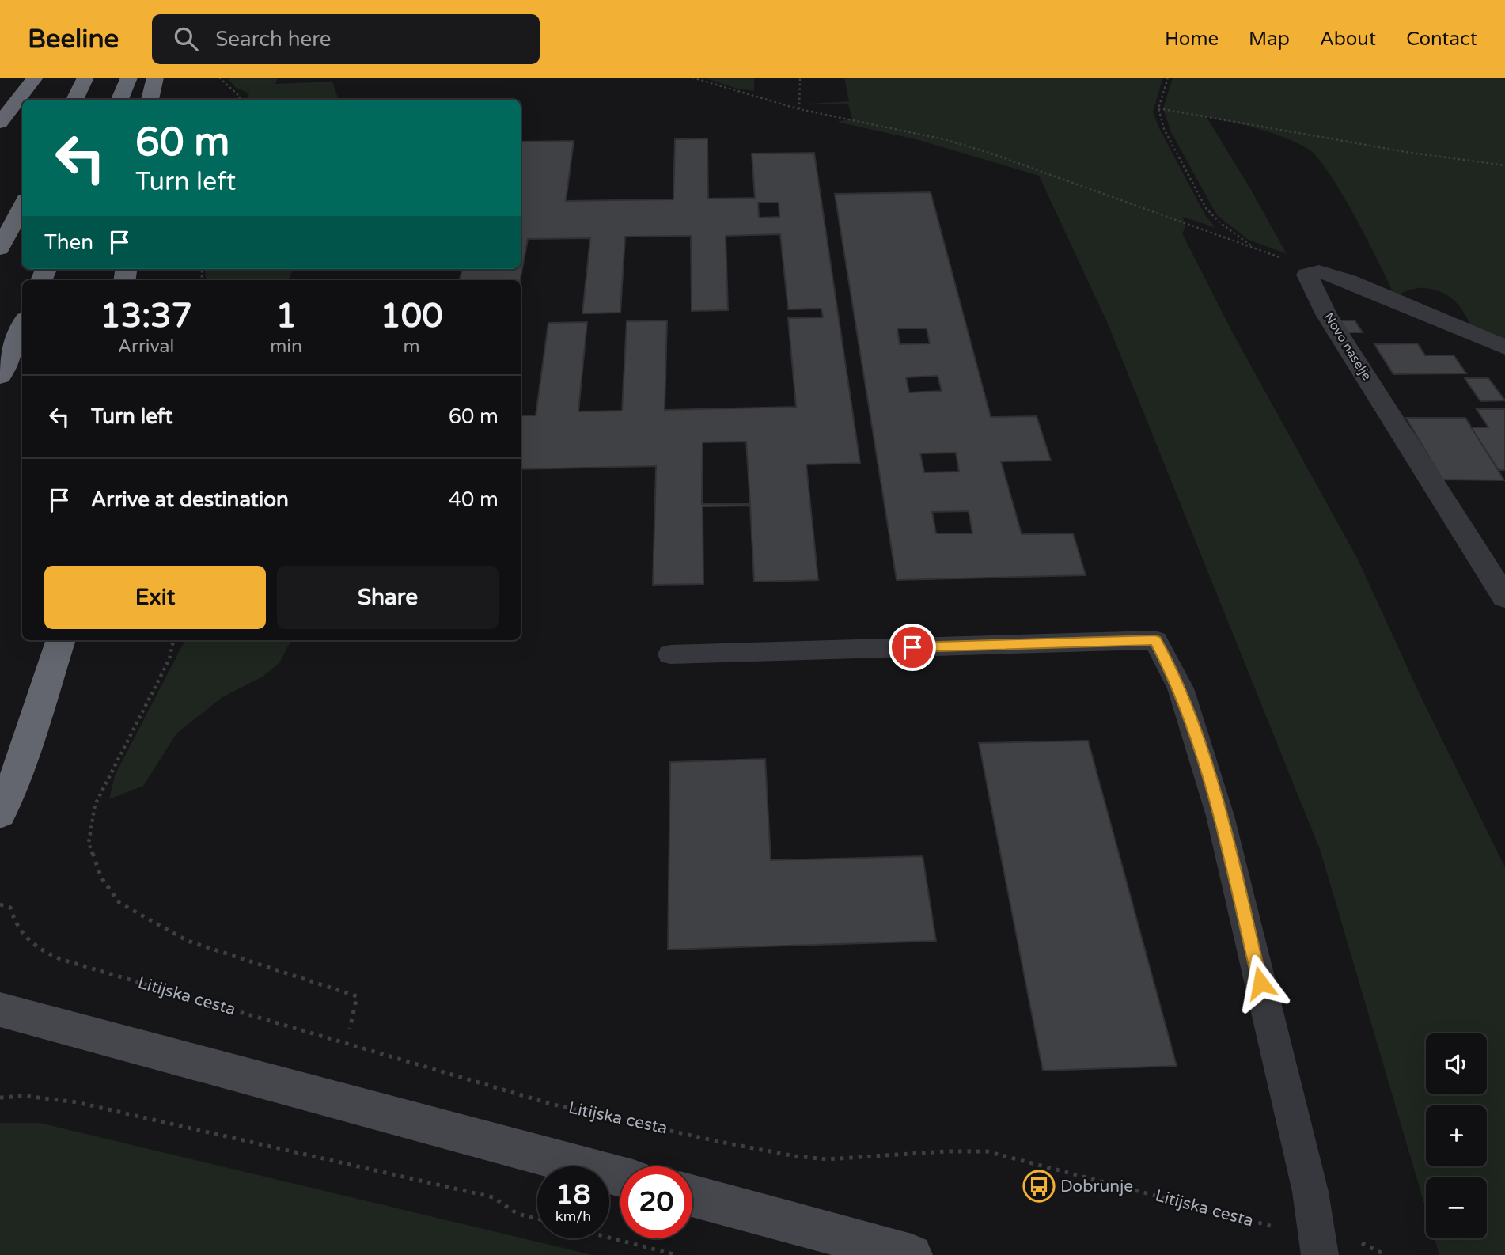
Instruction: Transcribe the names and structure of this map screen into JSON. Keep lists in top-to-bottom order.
{
  "streets": {
    "street": ["Novo naselje"],
    "path": ["Litijska cesta"]
  },
  "places": {
    "bus stop": ["Dobrunje"]
  },
  "page": {
    "header": "Beeline",
    "search": "Search here",
    "nav": [
      "Home",
      "Map",
      "About",
      "Contact"
    ],
    "turn": ["60 m", "Turn left"],
    "then": "Then",
    "eta": [
      "13:37",
      "Arrival",
      "1",
      "min",
      "100",
      "m"
    ],
    "list": [
      {
        "name": "Turn left",
        "value": "60 m"
      },
      {
        "name": "Arrive at destination",
        "value": "40 m"
      }
    ],
    "buttons": ["Exit", "Share"],
    "map_buttons": ["+", "−"],
    "speed": "18 km/h",
    "limit": "20"
  }
}
